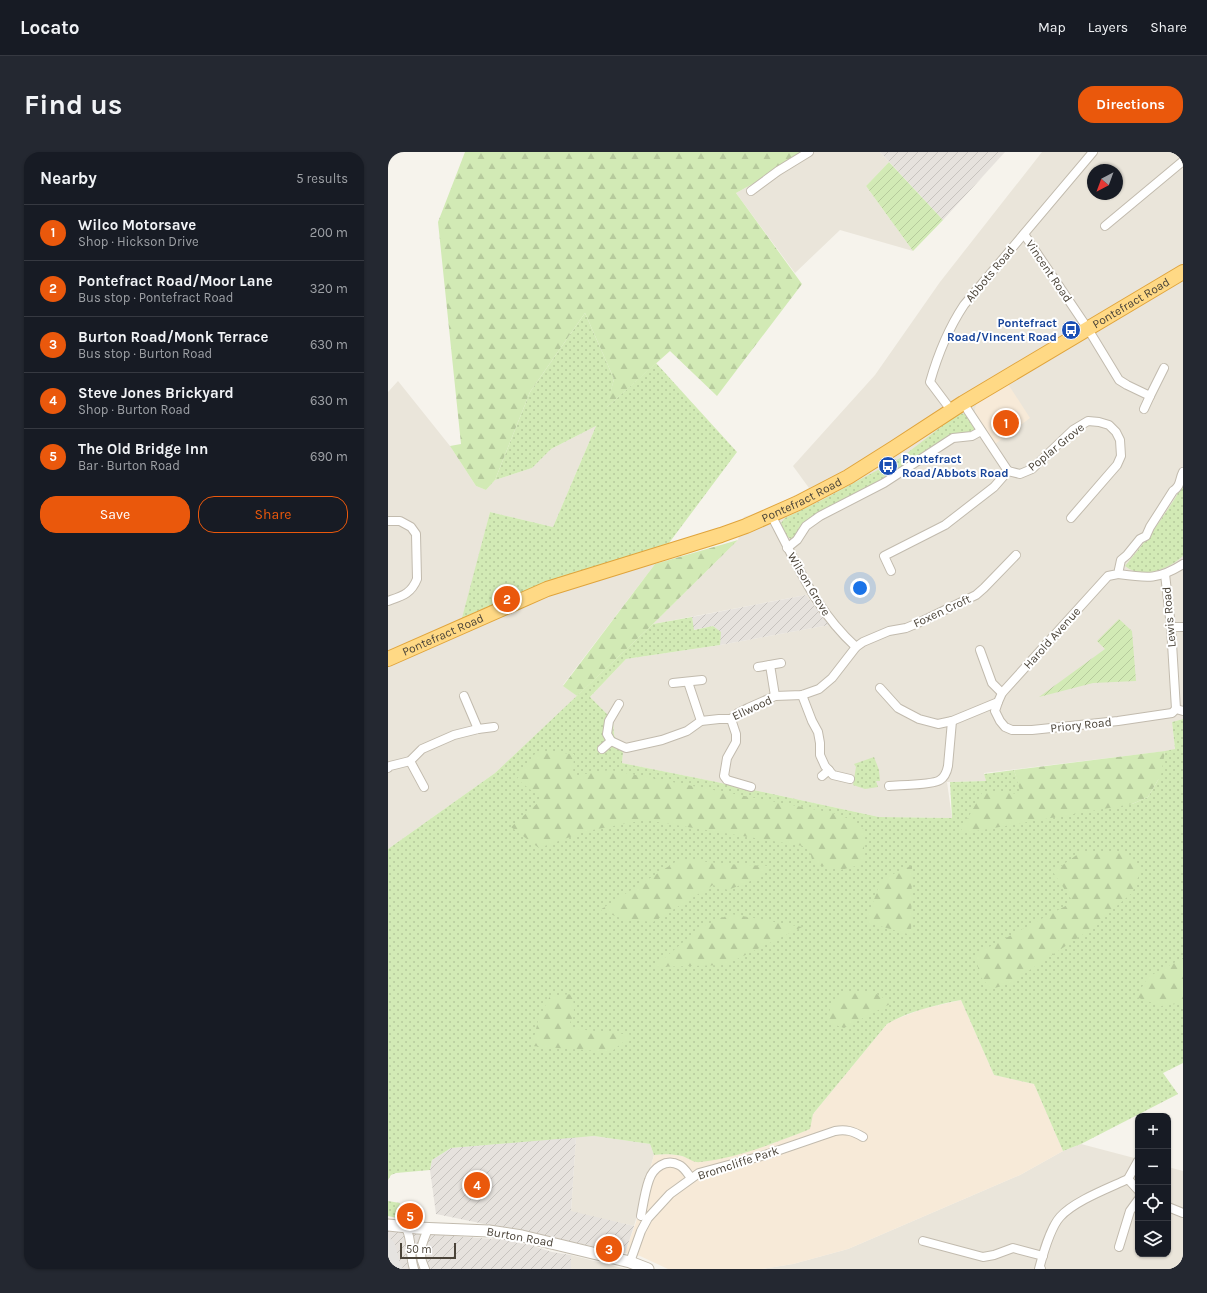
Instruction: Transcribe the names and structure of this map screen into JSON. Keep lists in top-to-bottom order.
{
  "streets": {
    "highway": ["Pontefract Road"],
    "street": [
      "Vincent Road",
      "Abbots Road",
      "Poplar Grove",
      "Wilson Grove",
      "Foxen Croft",
      "Lewis Road",
      "Harold Avenue",
      "Ellwood",
      "Priory Road",
      "Bromcliffe Park",
      "Burton Road"
    ]
  },
  "crossings": [
    ["Vincent Road", "Abbots Road"],
    ["Vincent Road", "Pontefract Road"],
    ["Abbots Road", "Pontefract Road"],
    ["Pontefract Road", "Wilson Grove"],
    ["Wilson Grove", "Foxen Croft"],
    ["Wilson Grove", "Ellwood"],
    ["Foxen Croft", "Ellwood"],
    ["Lewis Road", "Priory Road"],
    ["Harold Avenue", "Priory Road"],
    ["Bromcliffe Park", "Burton Road"]
  ],
  "places": {
    "bus stop": ["Pontefract Road/Vincent Road", "Pontefract Road/Abbots Road"]
  },
  "scale_bar": "50 m",
  "north": "bottom left",
  "page": {
    "header": "Locato",
    "nav": ["Map", "Layers", "Share"],
    "buttons": [
      "Directions",
      ["Save", "Share"]
    ],
    "title": "Find us",
    "heading": ["Nearby", "5 results"],
    "list": [
      {
        "mark": "1",
        "name": "Wilco Motorsave",
        "note": "Shop · Hickson Drive",
        "value": "200 m"
      },
      {
        "mark": "2",
        "name": "Pontefract Road/Moor Lane",
        "note": "Bus stop · Pontefract Road",
        "value": "320 m"
      },
      {
        "mark": "3",
        "name": "Burton Road/Monk Terrace",
        "note": "Bus stop · Burton Road",
        "value": "630 m"
      },
      {
        "mark": "4",
        "name": "Steve Jones Brickyard",
        "note": "Shop · Burton Road",
        "value": "630 m"
      },
      {
        "mark": "5",
        "name": "The Old Bridge Inn",
        "note": "Bar · Burton Road",
        "value": "690 m"
      }
    ],
    "pins": [
      "1",
      "2",
      "4",
      "5",
      "3"
    ],
    "map_buttons": ["+", "−"],
    "scale": "50 m"
  }
}
